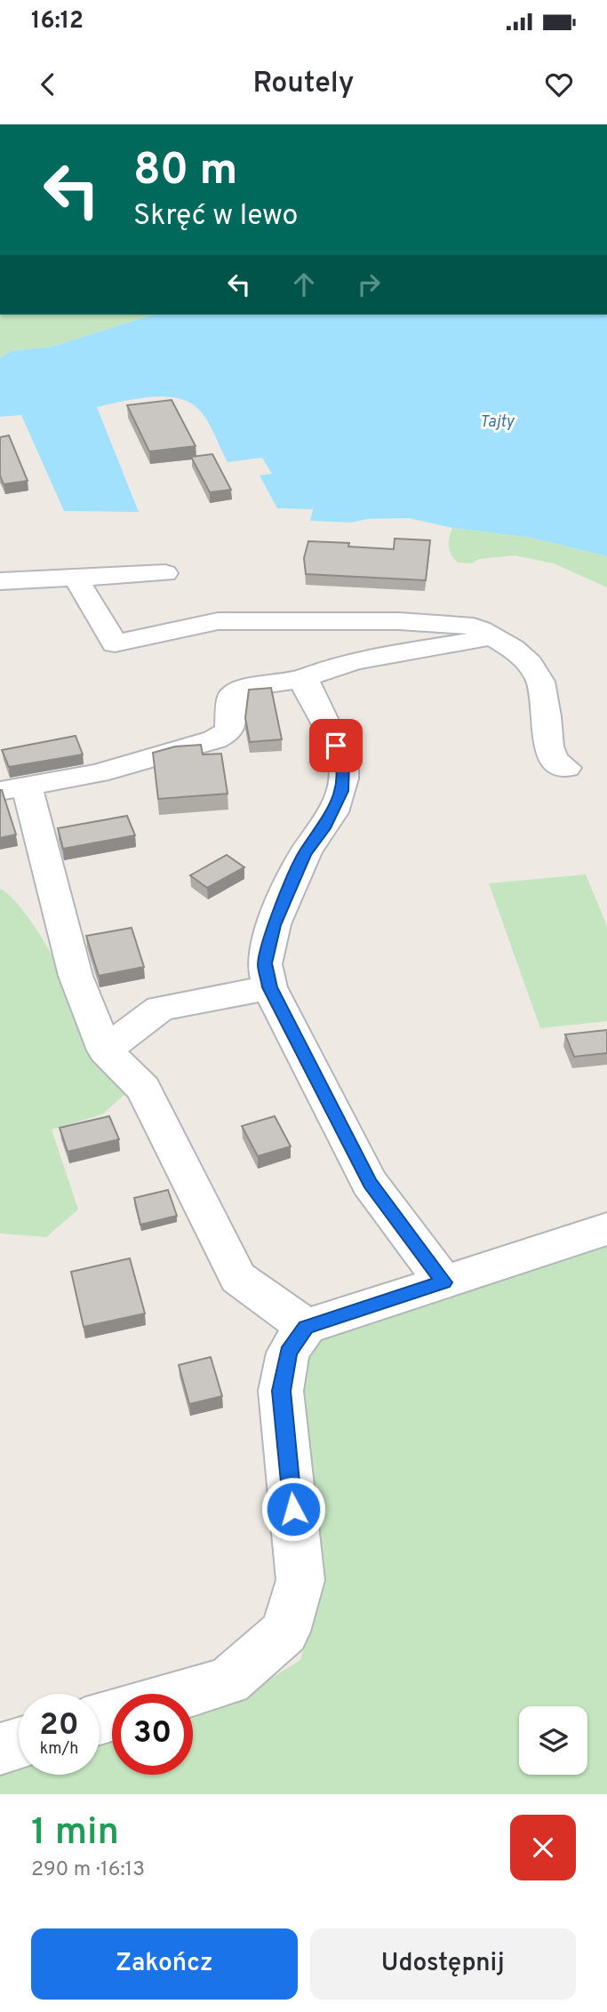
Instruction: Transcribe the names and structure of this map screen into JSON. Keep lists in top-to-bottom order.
{
  "water": ["Tajty"],
  "page": {
    "status": "16:12",
    "header": "Routely",
    "turn": ["80 m", "Skręć w lewo"],
    "speed": "20 km/h",
    "limit": "30",
    "heading": ["1 min", "290 m · 16:13"],
    "buttons": ["Zakończ", "Udostępnij"]
  }
}
